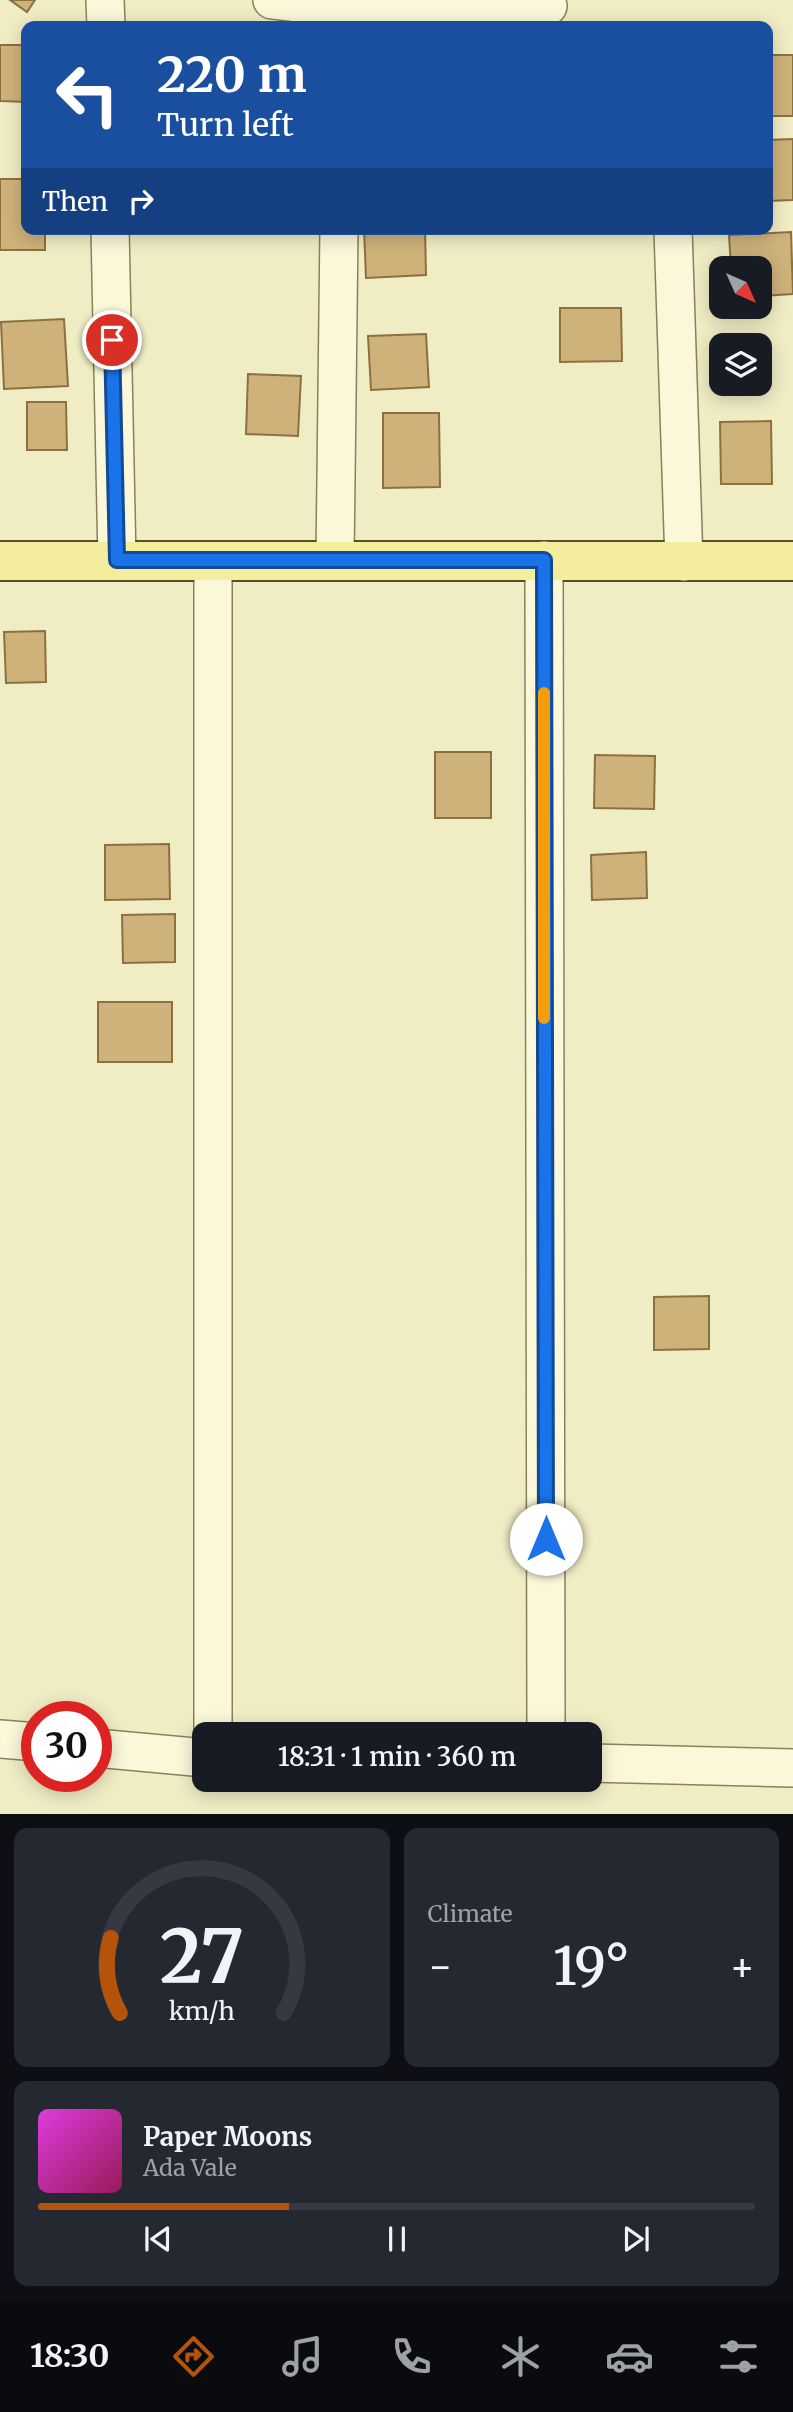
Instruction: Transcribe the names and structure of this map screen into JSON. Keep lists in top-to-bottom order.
{
  "north": "bottom right",
  "page": {
    "turn": ["220 m", "Turn left"],
    "then": "Then",
    "limit": "30",
    "trip": "18:31 · 1 min · 360 m",
    "tile": "Climate",
    "heat": ["−", "19°", "+"],
    "song": ["Paper Moons", "Ada Vale"],
    "tabs": "18:30",
    "gauge": ["27", "km/h"]
  }
}
